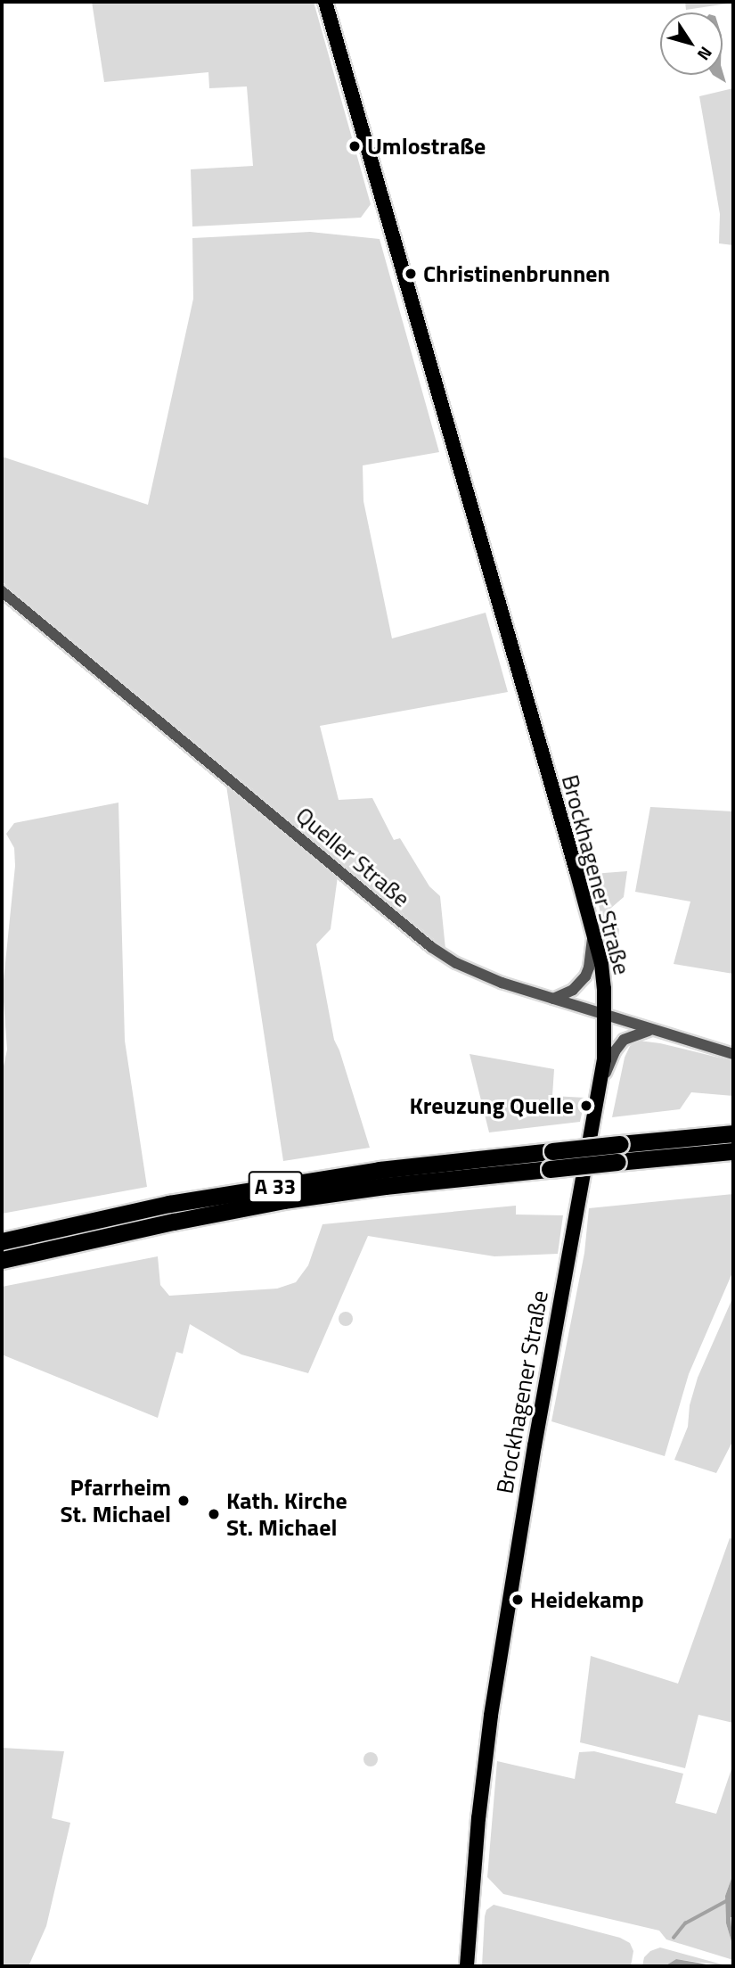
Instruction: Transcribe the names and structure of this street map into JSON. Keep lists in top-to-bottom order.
{
  "streets": {
    "highway": ["A 33"],
    "main road": ["Brockhagener Straße"],
    "street": ["Queller Straße"]
  },
  "crossings": [
    ["Queller Straße", "Brockhagener Straße"]
  ],
  "places": [
    "Umlostraße",
    "Christinenbrunnen",
    "Kreuzung Quelle",
    "Pfarrheim St. Michael",
    "Kath. Kirche St. Michael",
    "Heidekamp"
  ],
  "north": "bottom right"
}
